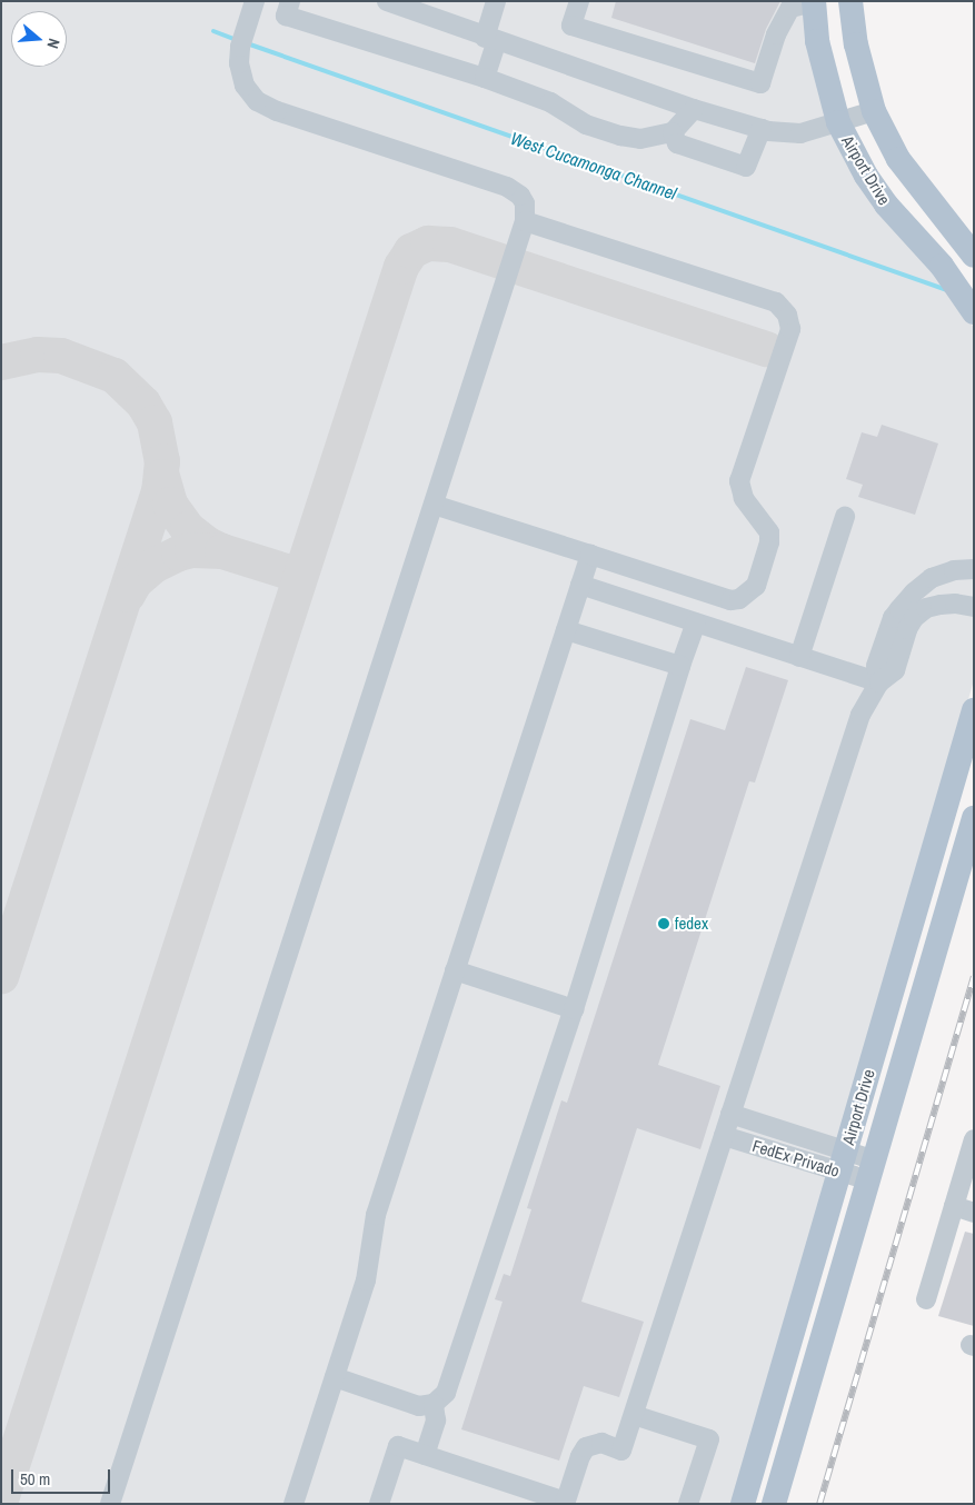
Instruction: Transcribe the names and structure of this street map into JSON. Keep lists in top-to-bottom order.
{
  "streets": {
    "main road": ["Airport Drive"],
    "street": ["FedEx Privado"]
  },
  "crossings": [
    ["Airport Drive", "FedEx Privado"]
  ],
  "water": ["West Cucamonga Channel"],
  "places": ["fedex"],
  "scale_bar": "50 m",
  "north": "right"
}
